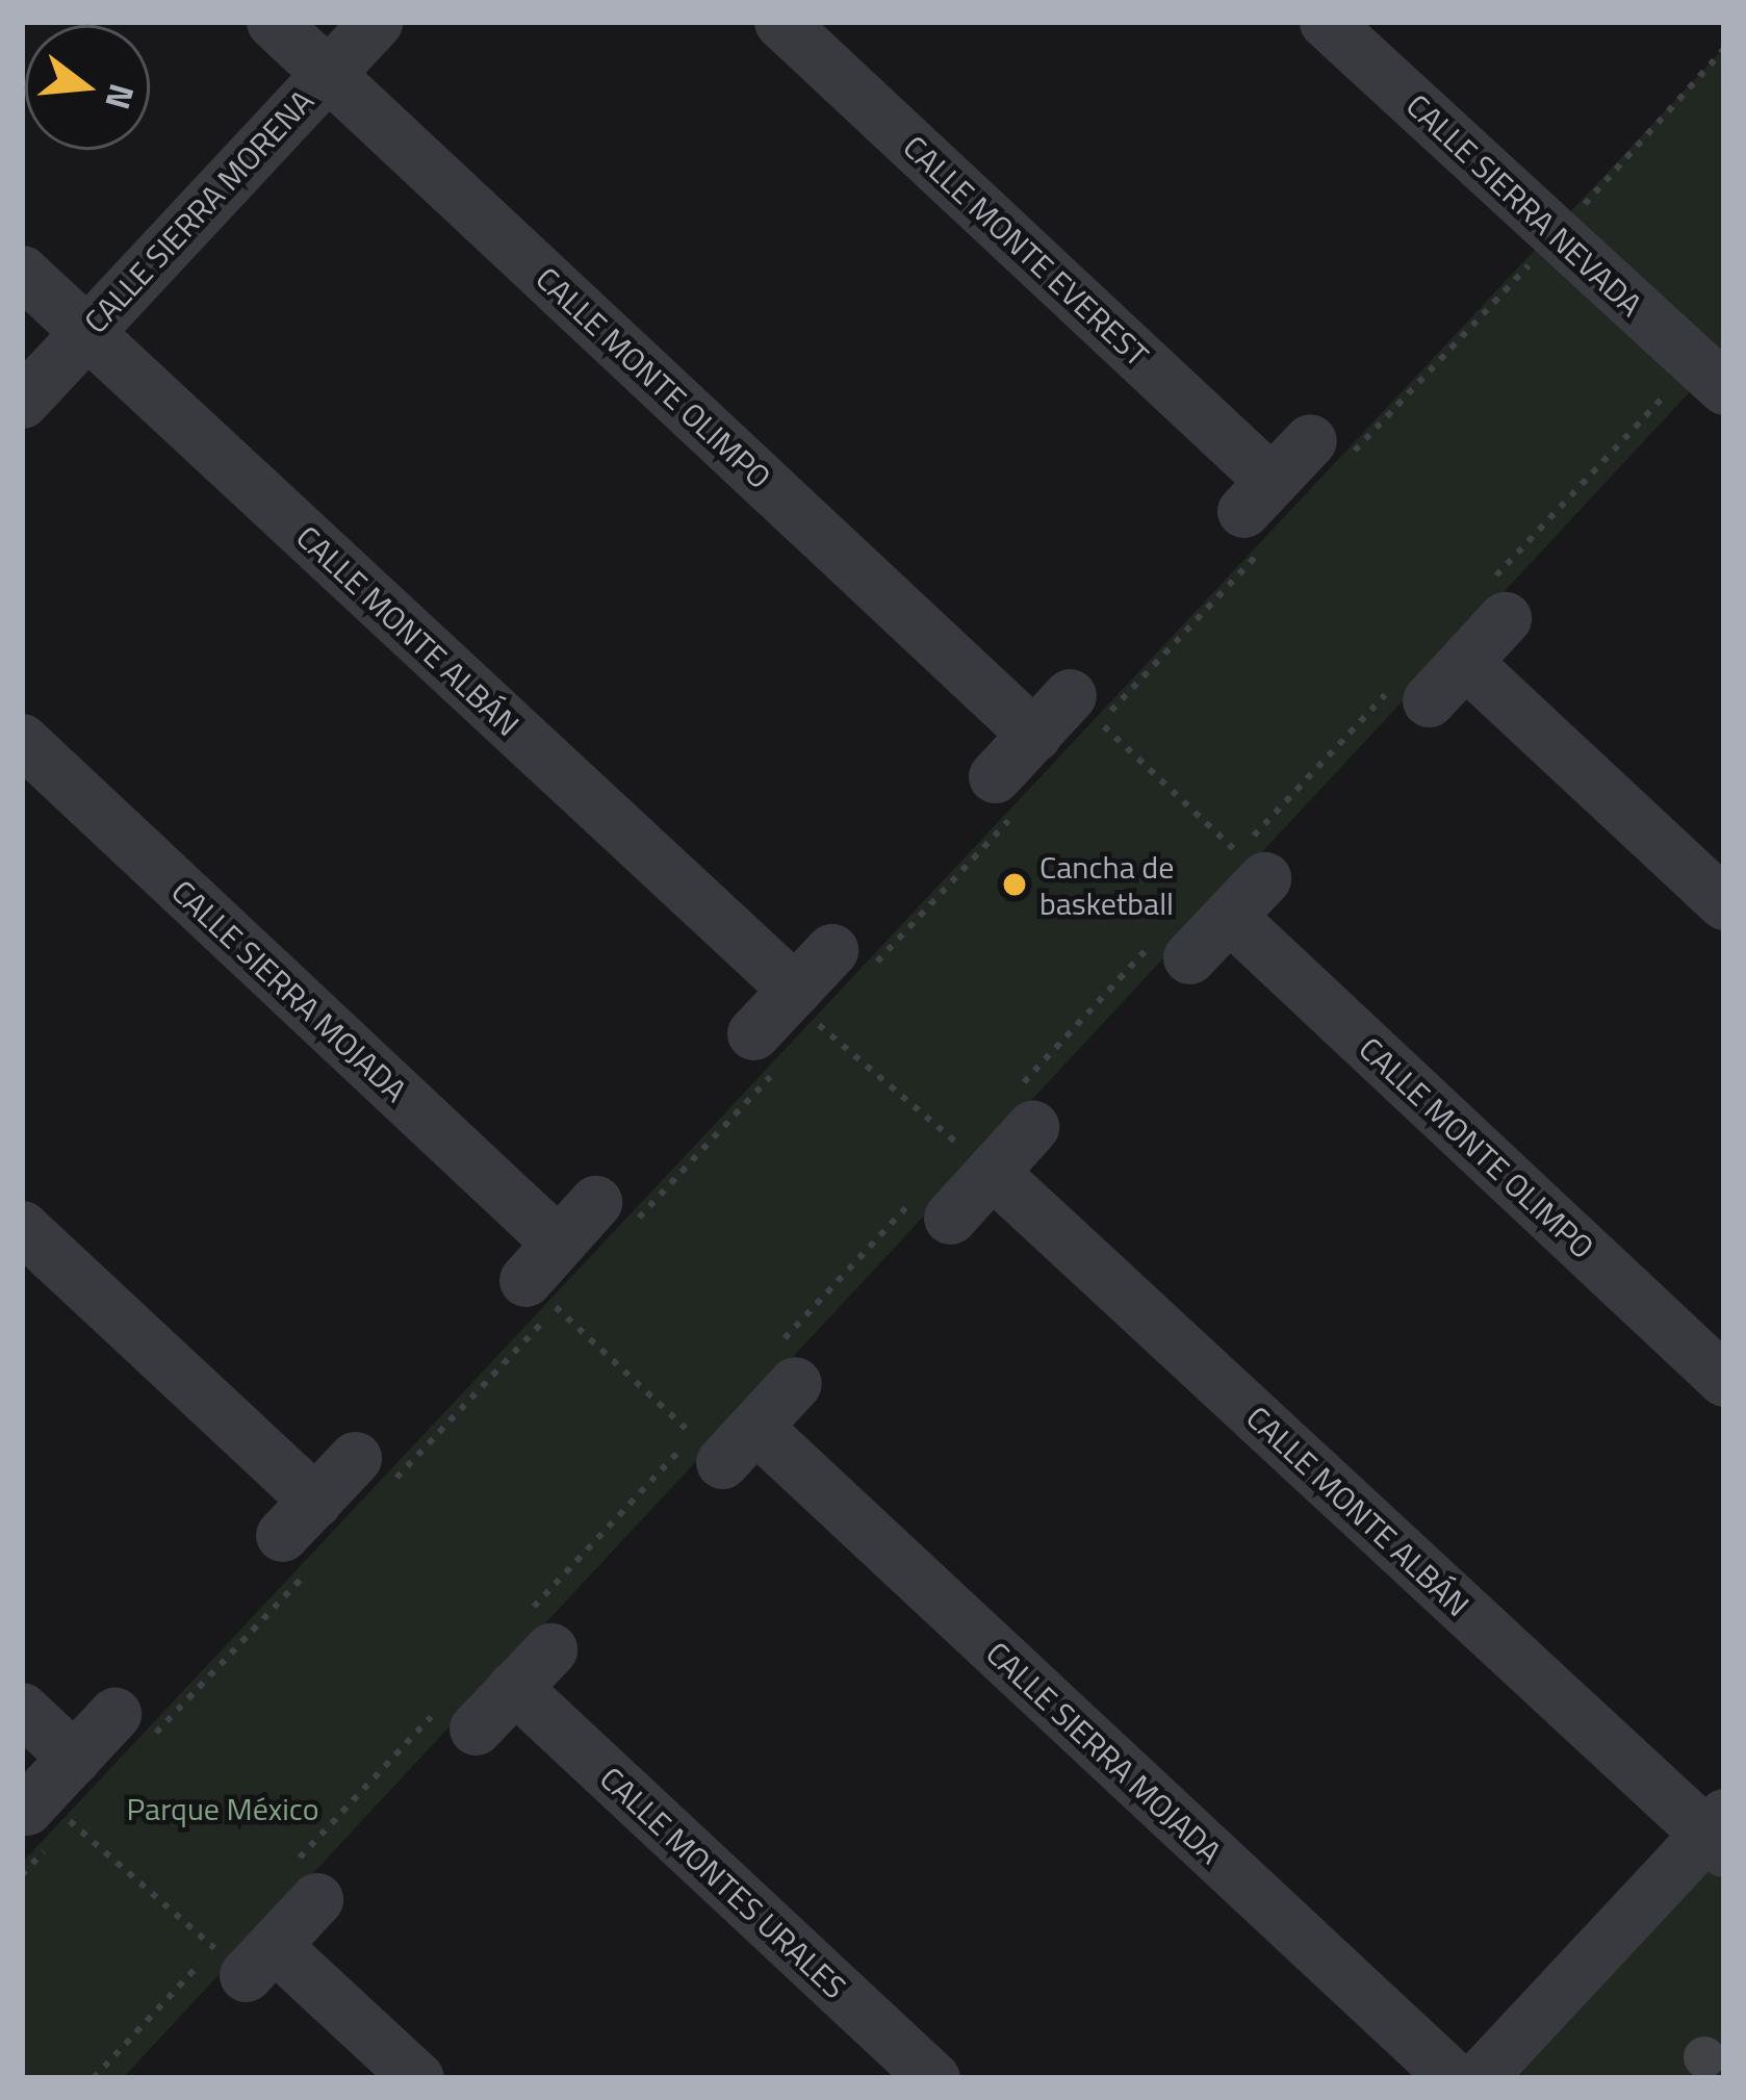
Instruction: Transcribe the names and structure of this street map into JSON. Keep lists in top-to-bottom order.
{
  "streets": {
    "street": [
      "CALLE SIERRA NEVADA",
      "CALLE SIERRA MORENA",
      "CALLE MONTE EVEREST",
      "CALLE MONTE OLIMPO",
      "CALLE MONTE ALBÁN",
      "CALLE SIERRA MOJADA",
      "CALLE MONTES URALES"
    ]
  },
  "crossings": [
    ["CALLE SIERRA MORENA", "CALLE MONTE OLIMPO"],
    ["CALLE SIERRA MORENA", "CALLE MONTE ALBÁN"]
  ],
  "parks": ["Parque México"],
  "places": ["Cancha de basketball"],
  "north": "right"
}
